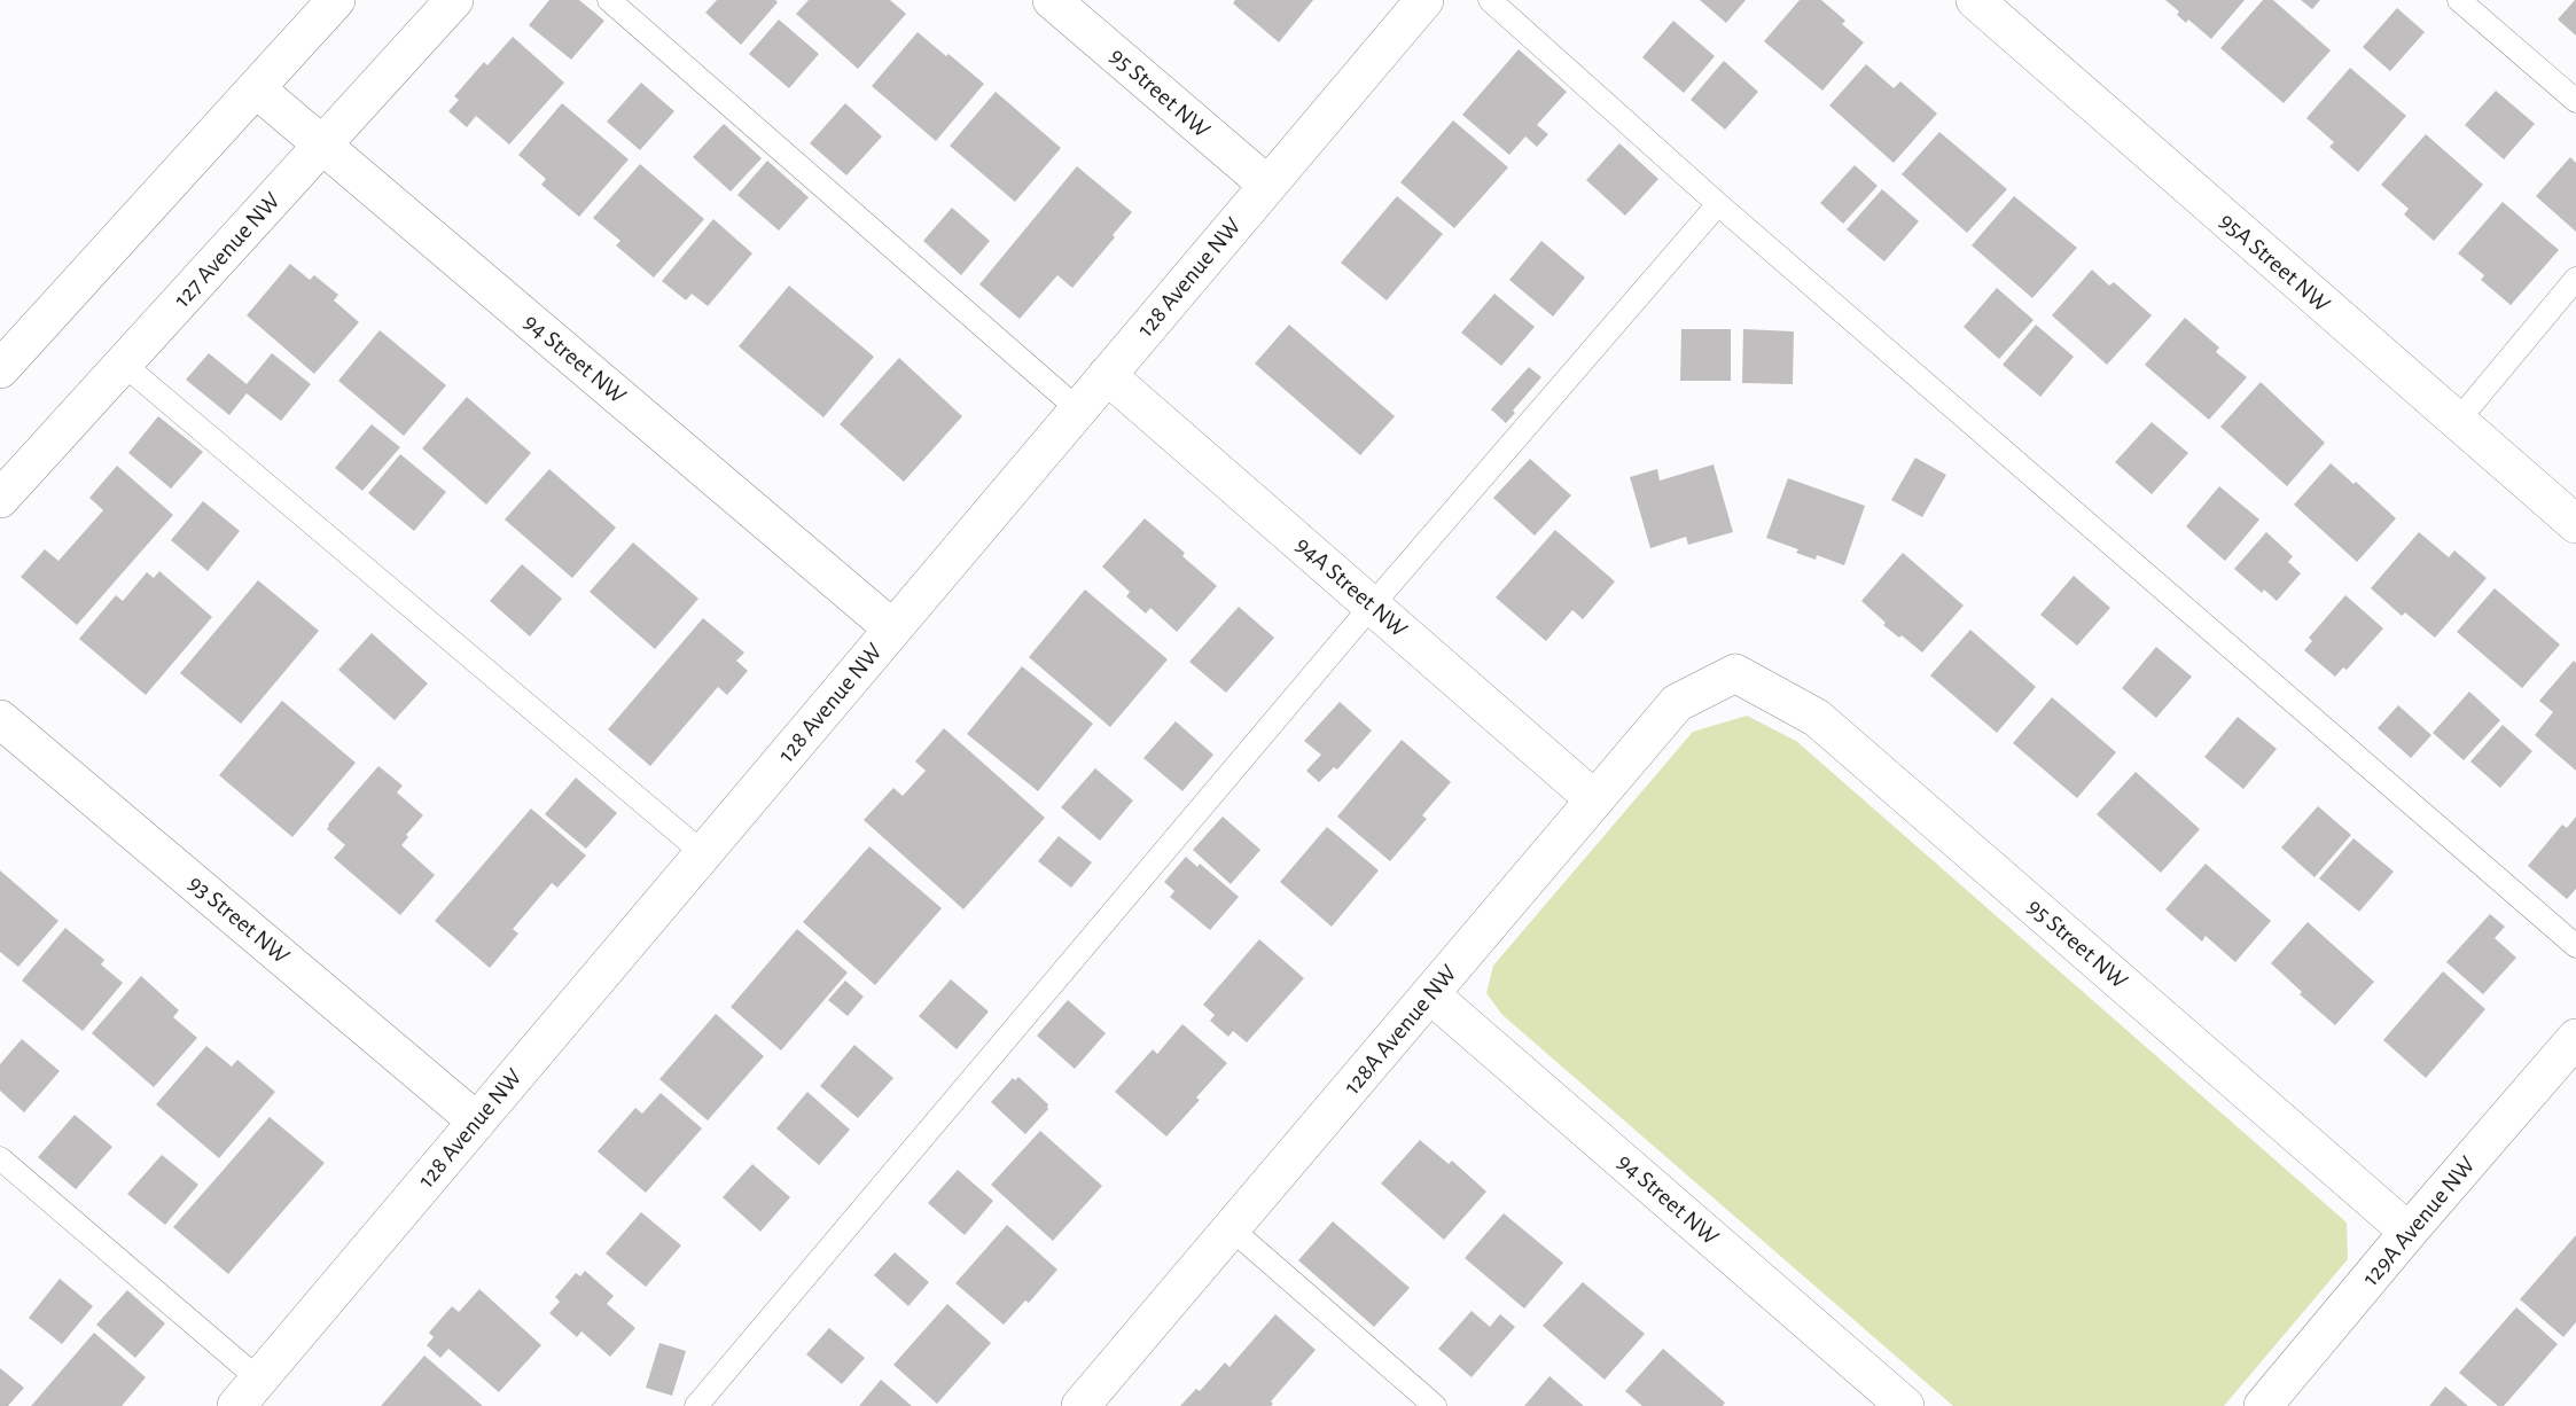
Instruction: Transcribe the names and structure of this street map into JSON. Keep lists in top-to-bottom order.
{
  "streets": {
    "street": [
      "95 Street NW",
      "127 Avenue NW",
      "95A Street NW",
      "128 Avenue NW",
      "94 Street NW",
      "94A Street NW",
      "93 Street NW",
      "128A Avenue NW",
      "129A Avenue NW"
    ]
  },
  "crossings": [
    ["95 Street NW", "128 Avenue NW"],
    ["95 Street NW", "128A Avenue NW"],
    ["95 Street NW", "129A Avenue NW"],
    ["127 Avenue NW", "94 Street NW"],
    ["128 Avenue NW", "94 Street NW"],
    ["128 Avenue NW", "94A Street NW"],
    ["128 Avenue NW", "93 Street NW"],
    ["94 Street NW", "128A Avenue NW"],
    ["94A Street NW", "128A Avenue NW"]
  ]
}
